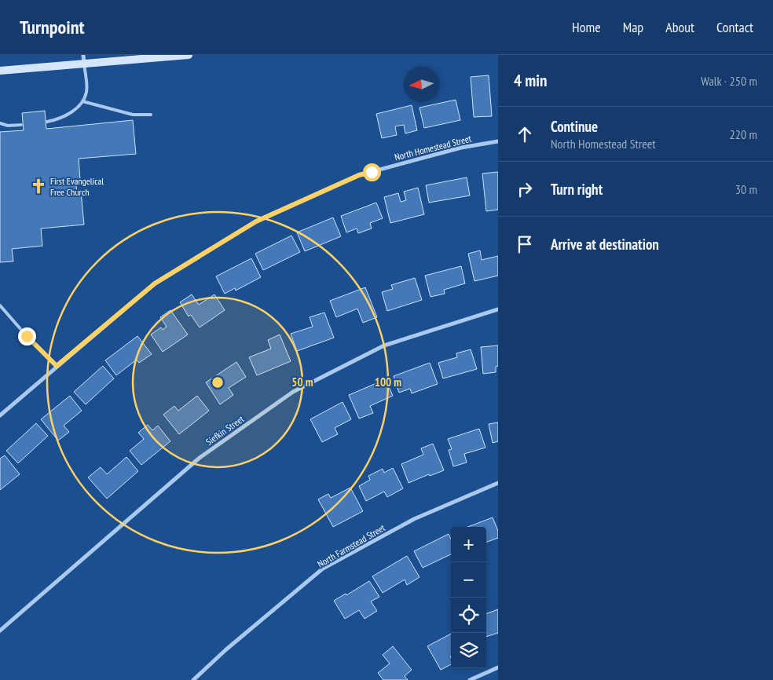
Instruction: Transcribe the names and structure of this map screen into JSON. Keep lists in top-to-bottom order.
{
  "streets": {
    "street": ["North Homestead Street", "Siefkin Street", "North Farmstead Street"]
  },
  "places": {
    "church": ["First Evangelical Free Church"]
  },
  "north": "left",
  "page": {
    "header": "Turnpoint",
    "nav": [
      "Home",
      "Map",
      "About",
      "Contact"
    ],
    "heading": ["4 min", "Walk · 250 m"],
    "list": [
      ["Continue", "North Homestead Street", "220 m"],
      ["Turn right", "30 m"],
      "Arrive at destination"
    ],
    "map_buttons": ["+", "−"]
  },
  "rings": ["50 m", "100 m"]
}
